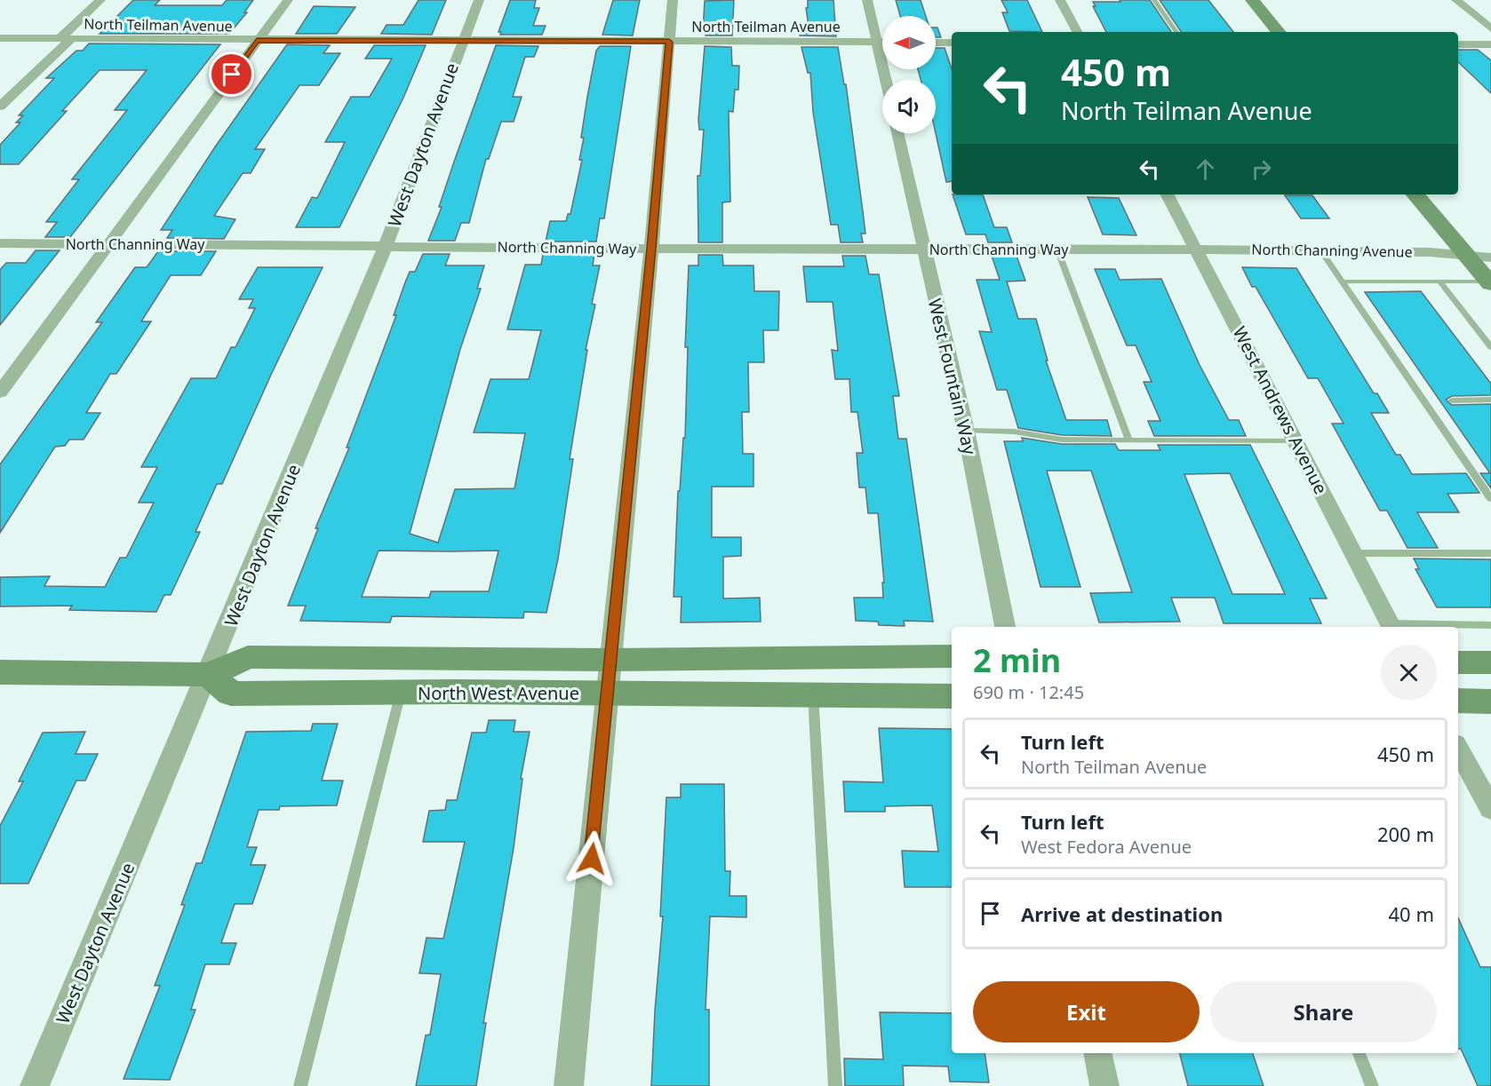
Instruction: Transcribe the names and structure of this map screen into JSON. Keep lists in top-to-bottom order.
{
  "streets": {
    "main road": ["North West Avenue"],
    "street": [
      "North Teilman Avenue",
      "West Dayton Avenue",
      "North Channing Way",
      "North Channing Avenue",
      "West Fountain Way",
      "West Andrews Avenue"
    ]
  },
  "crossings": [
    ["North Teilman Avenue", "West Dayton Avenue"],
    ["West Dayton Avenue", "North Channing Way"],
    ["West Dayton Avenue", "North West Avenue"],
    ["North Channing Way", "North Channing Avenue"],
    ["North Channing Way", "West Fountain Way"],
    ["North Channing Way", "West Andrews Avenue"],
    ["North Channing Avenue", "West Andrews Avenue"]
  ],
  "north": "left",
  "page": {
    "turn": ["450 m", "North Teilman Avenue"],
    "heading": ["2 min", "690 m · 12:45"],
    "list": [
      {
        "name": "Turn left",
        "note": "North Teilman Avenue",
        "value": "450 m"
      },
      {
        "name": "Turn left",
        "note": "West Fedora Avenue",
        "value": "200 m"
      },
      {
        "name": "Arrive at destination",
        "value": "40 m"
      }
    ],
    "buttons": ["Exit", "Share"]
  }
}
